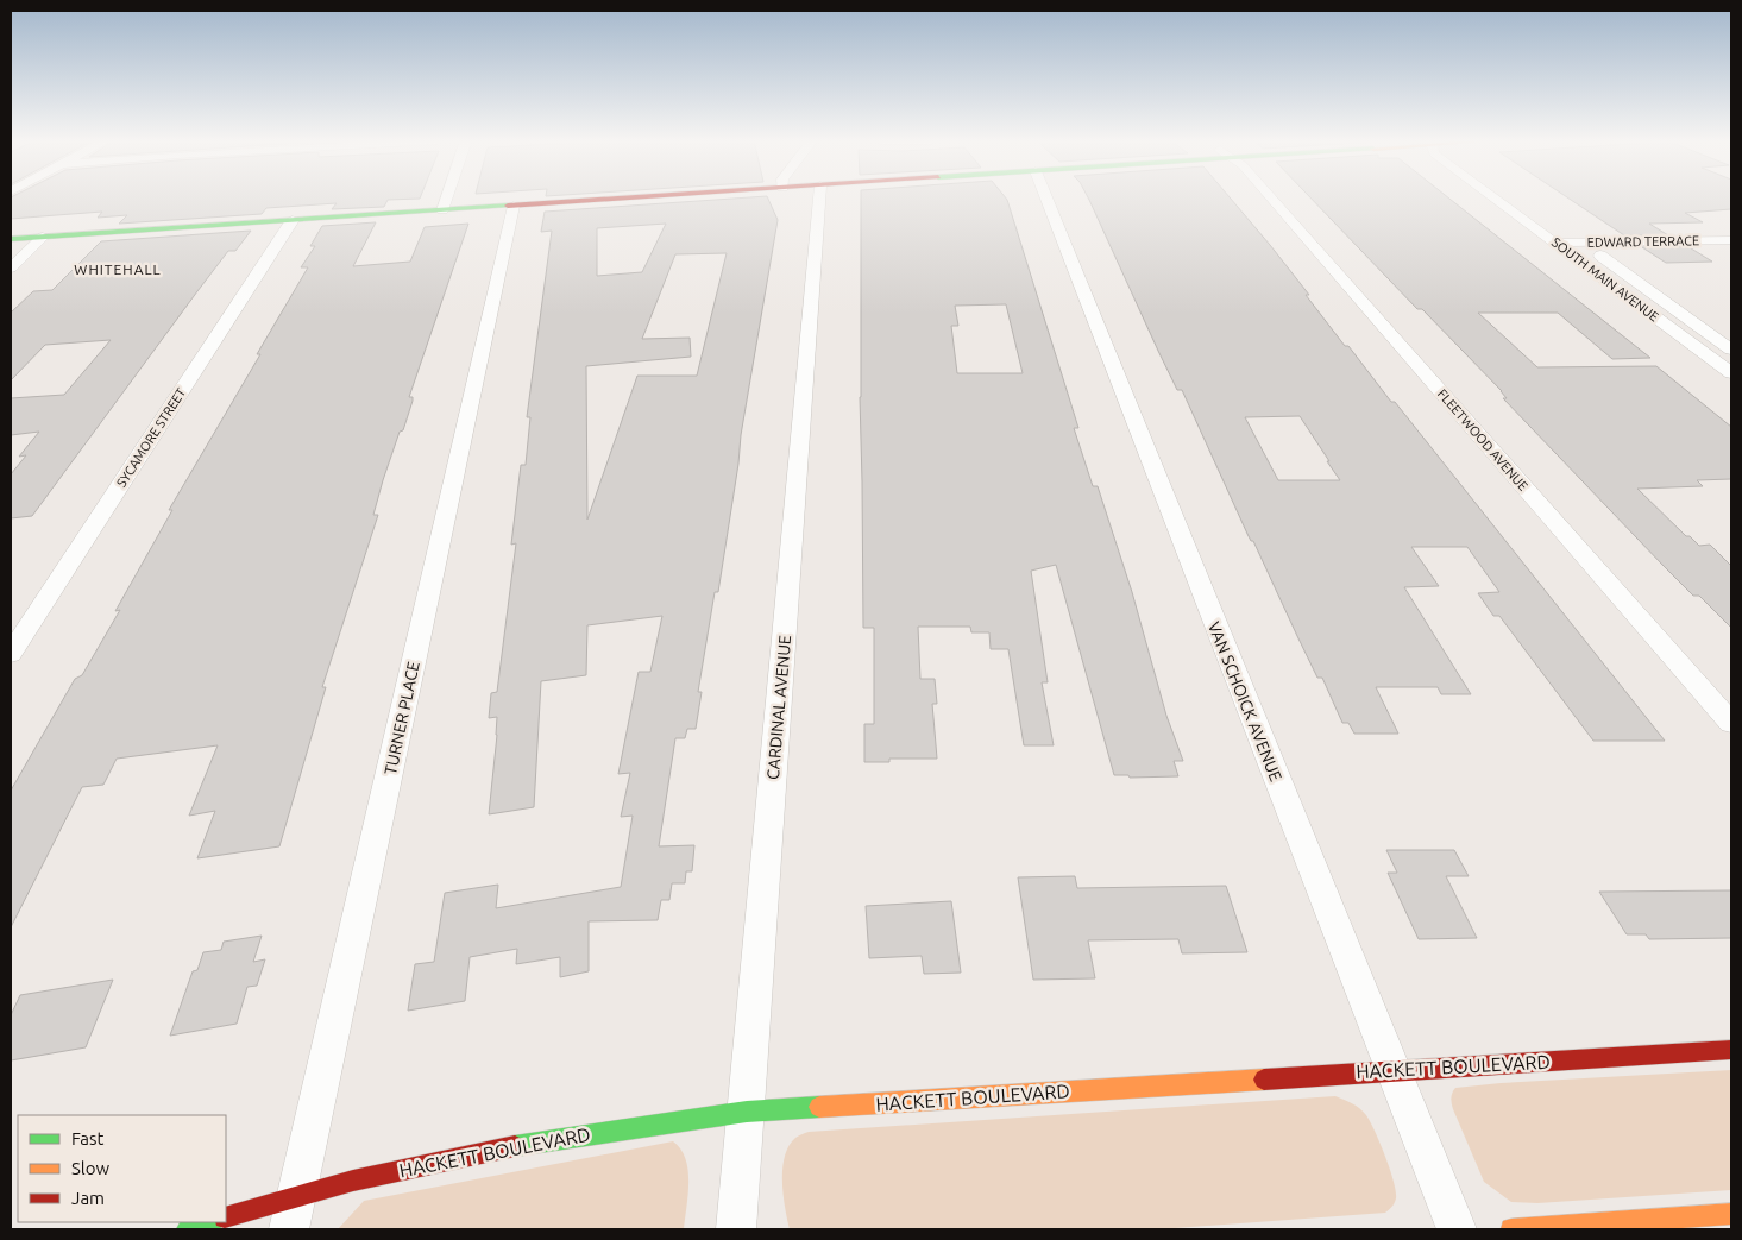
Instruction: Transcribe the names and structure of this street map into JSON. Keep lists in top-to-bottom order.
{
  "streets": {
    "street": [
      "EDWARD TERRACE",
      "SOUTH MAIN AVENUE",
      "SYCAMORE STREET",
      "FLEETWOOD AVENUE",
      "VAN SCHOICK AVENUE",
      "CARDINAL AVENUE",
      "TURNER PLACE",
      "HACKETT BOULEVARD"
    ]
  },
  "crossings": [
    ["EDWARD TERRACE", "SOUTH MAIN AVENUE"],
    ["VAN SCHOICK AVENUE", "HACKETT BOULEVARD"],
    ["CARDINAL AVENUE", "HACKETT BOULEVARD"],
    ["TURNER PLACE", "HACKETT BOULEVARD"]
  ],
  "districts": ["WHITEHALL"],
  "legend": ["Fast", "Slow", "Jam"]
}
